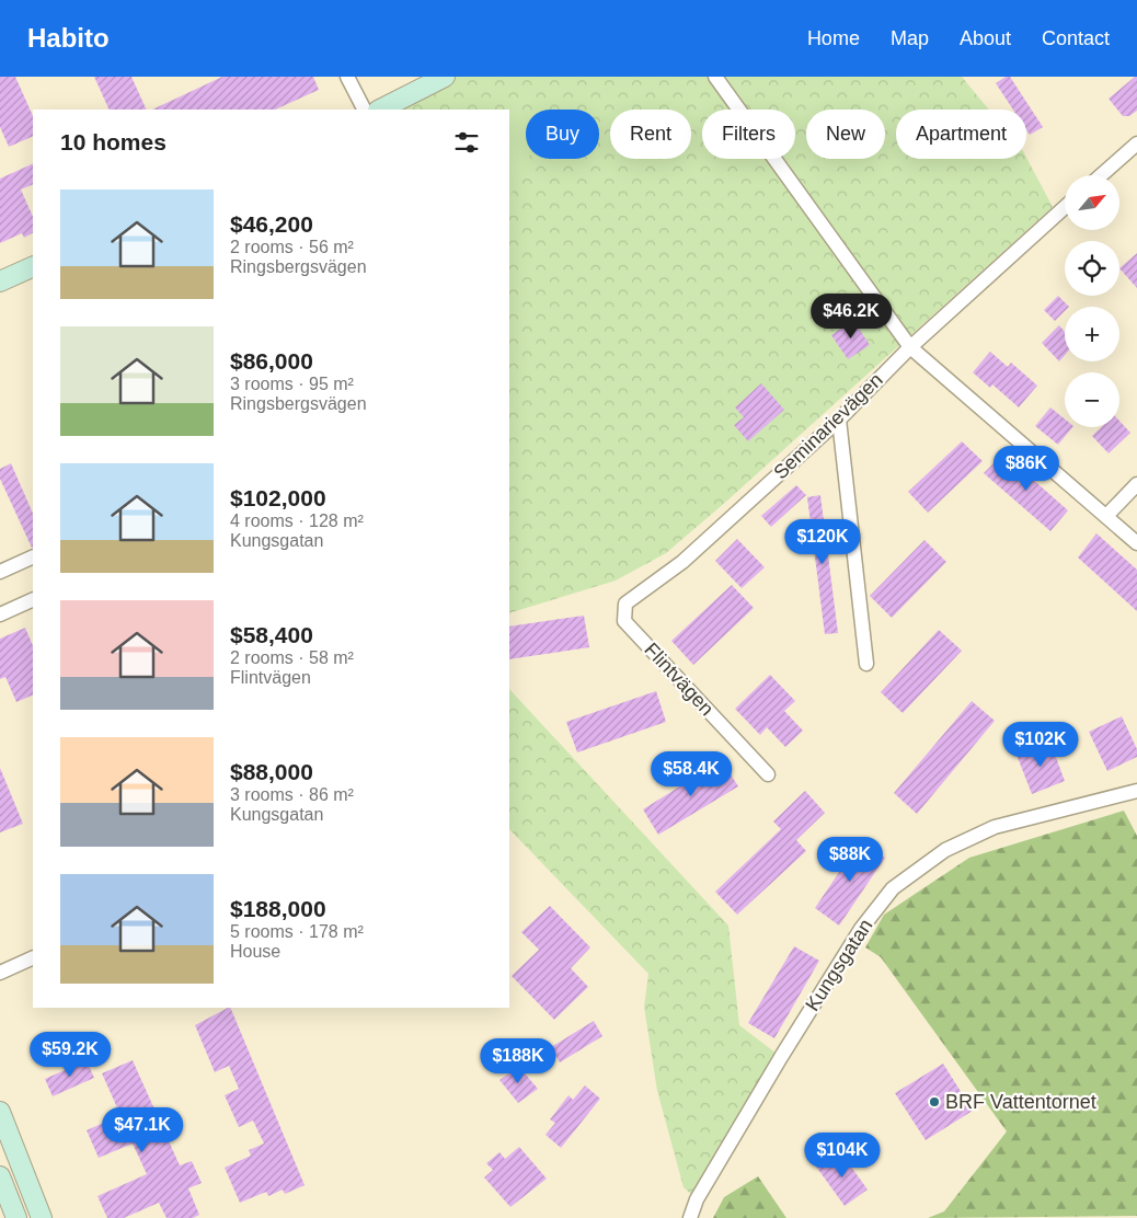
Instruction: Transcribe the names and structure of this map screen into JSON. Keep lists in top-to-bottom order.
{
  "streets": {
    "street": ["Seminarievägen", "Flintvägen", "Kungsgatan"]
  },
  "crossings": [
    ["Seminarievägen", "Flintvägen"]
  ],
  "places": ["BRF Vattentornet"],
  "north": "top right",
  "page": {
    "header": "Habito",
    "nav": [
      "Home",
      "Map",
      "About",
      "Contact"
    ],
    "chip": [
      "Buy",
      "Rent",
      "Filters",
      "New",
      "Apartment"
    ],
    "heading": "10 homes",
    "map_buttons": ["+", "−"],
    "list": [
      {
        "name": "$46,200",
        "note": "2 rooms · 56 m² · Ringsbergsvägen"
      },
      {
        "name": "$86,000",
        "note": "3 rooms · 95 m² · Ringsbergsvägen"
      },
      {
        "name": "$102,000",
        "note": "4 rooms · 128 m² · Kungsgatan"
      },
      {
        "name": "$58,400",
        "note": "2 rooms · 58 m² · Flintvägen"
      },
      {
        "name": "$88,000",
        "note": "3 rooms · 86 m² · Kungsgatan"
      },
      {
        "name": "$188,000",
        "note": "5 rooms · 178 m² · House"
      }
    ],
    "price": [
      "$46.2K",
      "$86K",
      "$120K",
      "$102K",
      "$58.4K",
      "$88K",
      "$59.2K",
      "$188K",
      "$47.1K",
      "$104K"
    ]
  }
}
